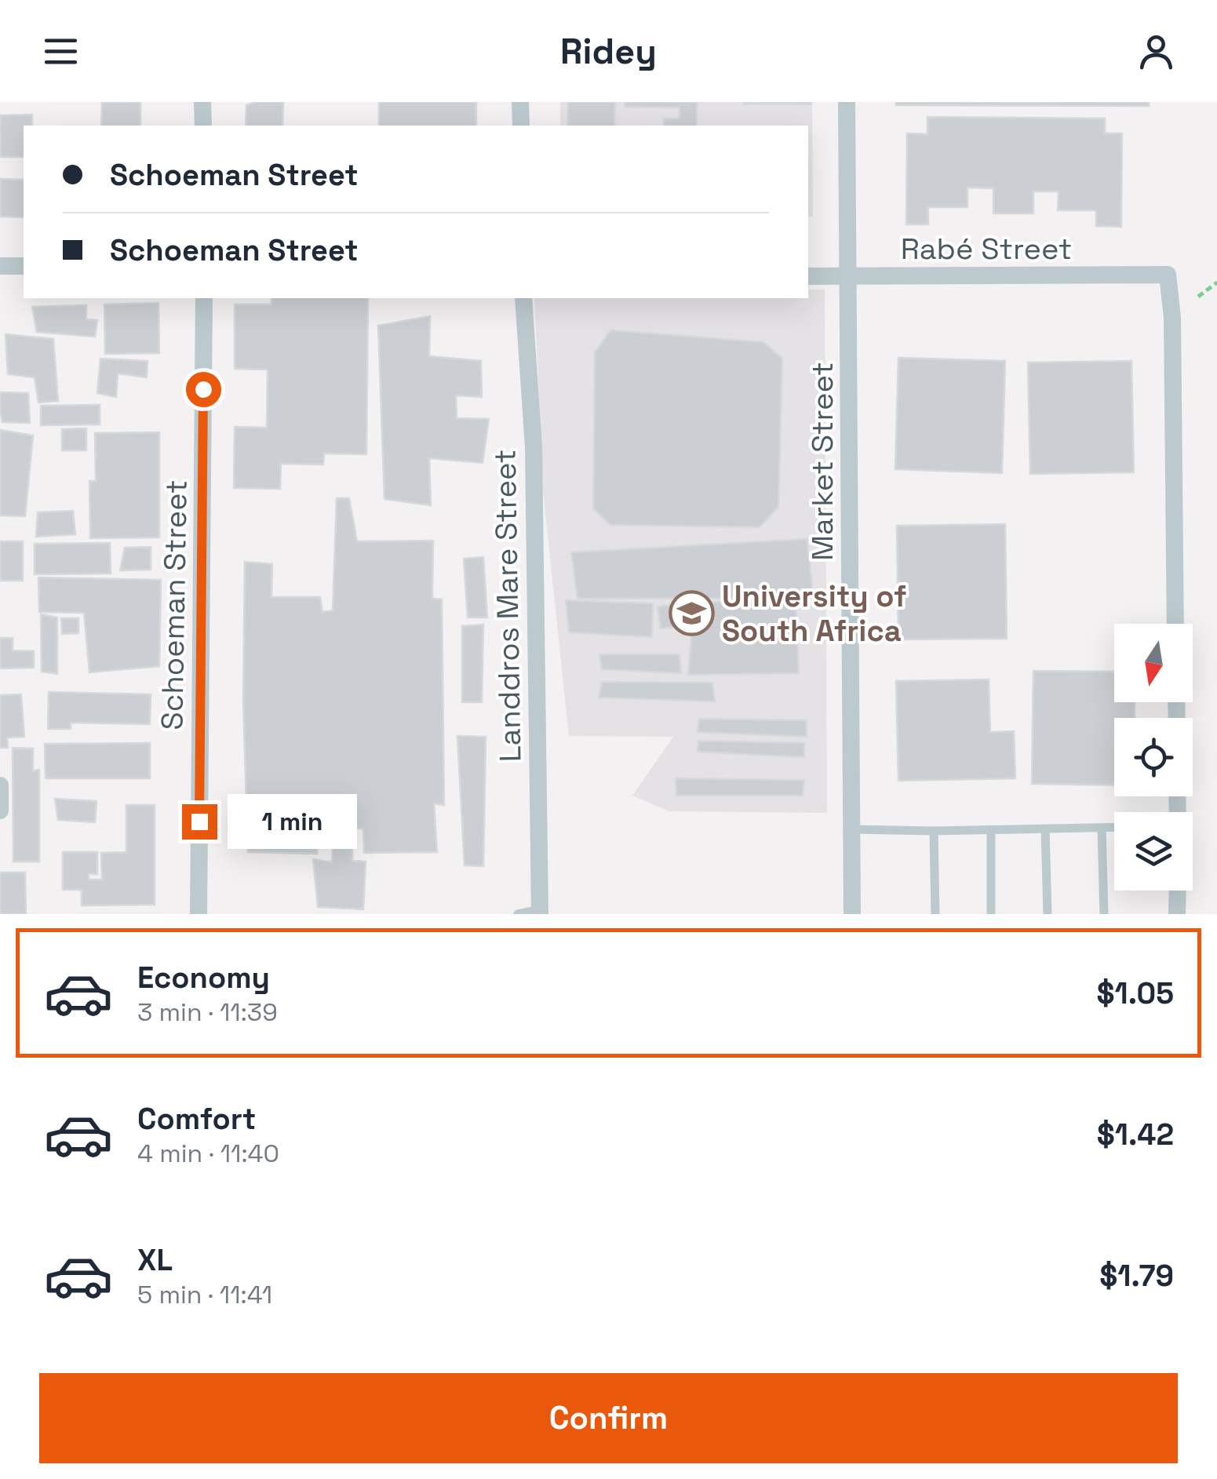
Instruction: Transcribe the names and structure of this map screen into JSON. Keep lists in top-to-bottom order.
{
  "streets": {
    "street": [
      "Rabé Street",
      "Market Street",
      "Schoeman Street",
      "Landdros Mare Street"
    ]
  },
  "crossings": [
    ["Rabé Street", "Market Street"]
  ],
  "places": {
    "school or university": ["University of South Africa"]
  },
  "north": "bottom",
  "page": {
    "header": "Ridey",
    "banner": ["Schoeman Street", "Schoeman Street"],
    "bubble": "1 min",
    "list": [
      {
        "name": "Economy",
        "note": "3 min · 11:39",
        "value": "$1.05"
      },
      {
        "name": "Comfort",
        "note": "4 min · 11:40",
        "value": "$1.42"
      },
      {
        "name": "XL",
        "note": "5 min · 11:41",
        "value": "$1.79"
      }
    ],
    "buttons": "Confirm"
  }
}
